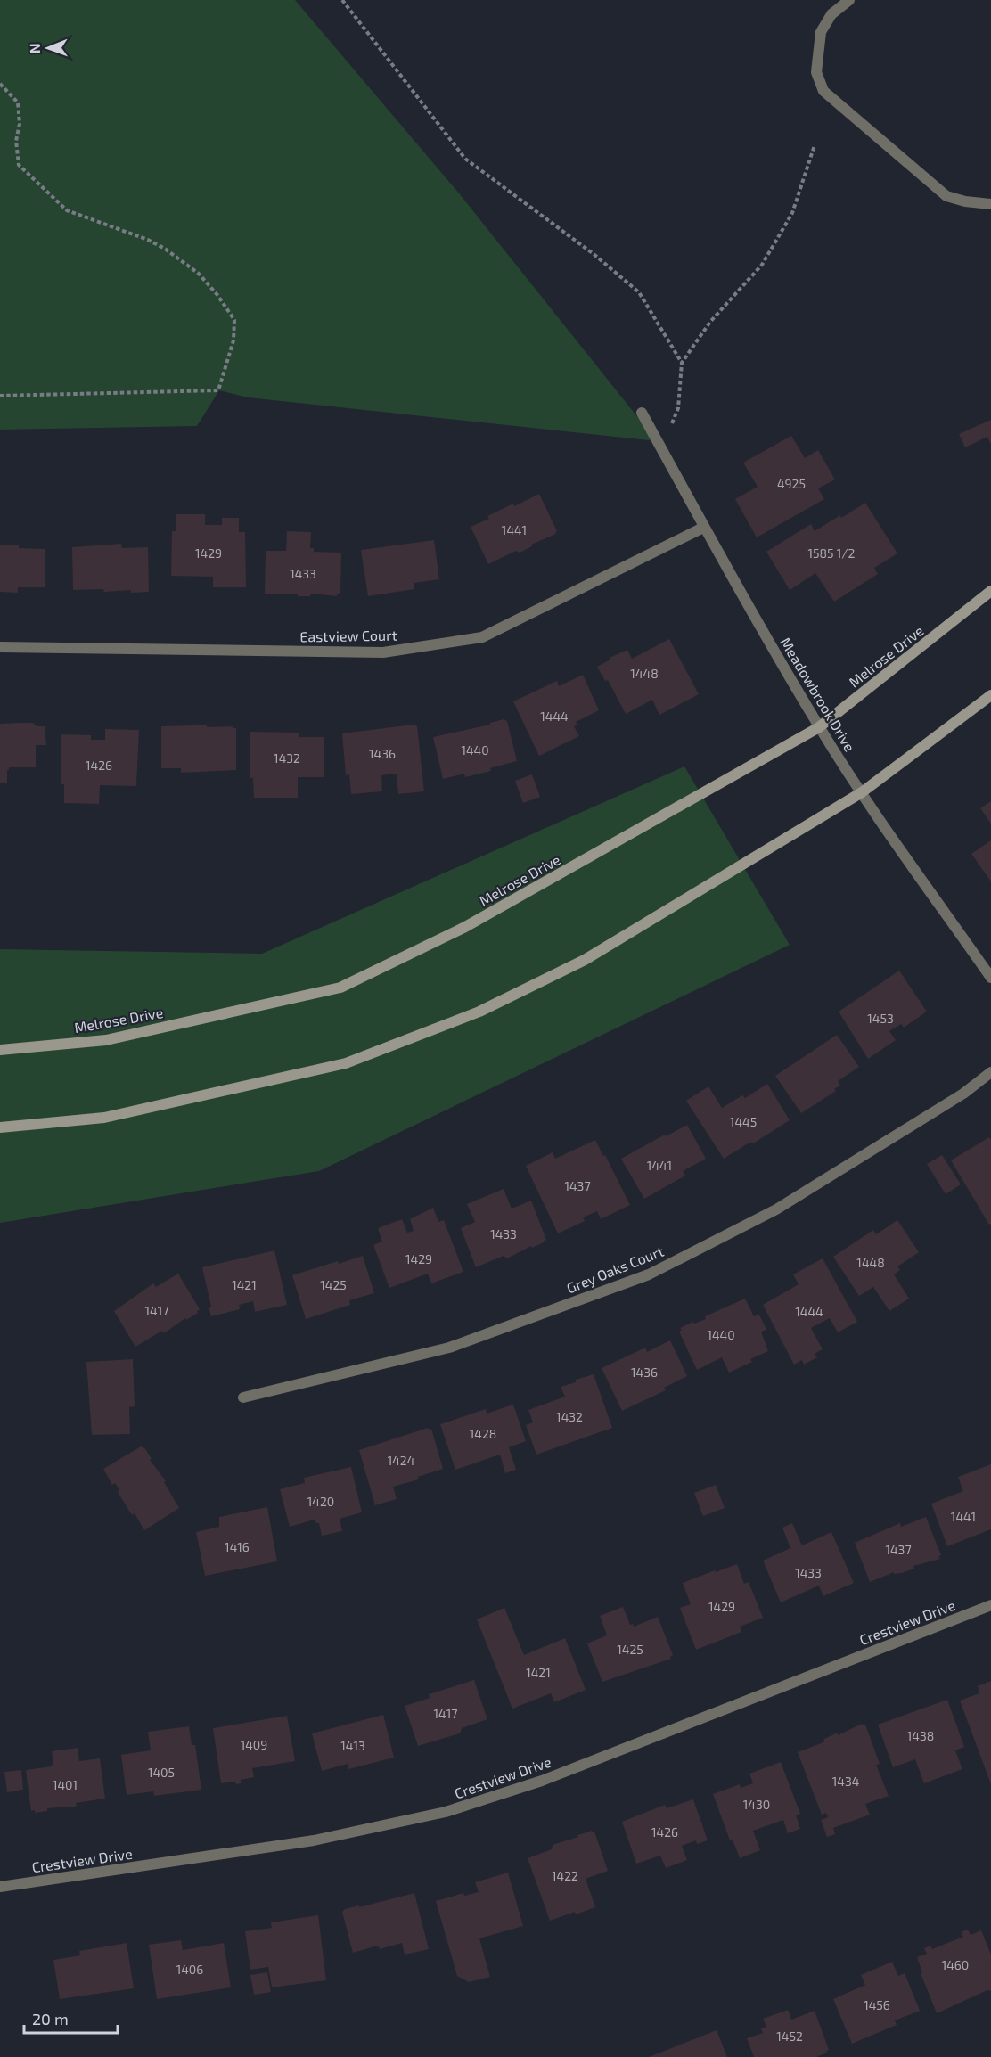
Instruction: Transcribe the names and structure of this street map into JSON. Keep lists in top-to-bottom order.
{
  "streets": {
    "main road": ["Melrose Drive"],
    "street": [
      "Eastview Court",
      "Meadowbrook Drive",
      "Grey Oaks Court",
      "Crestview Drive"
    ]
  },
  "crossings": [
    ["Eastview Court", "Meadowbrook Drive"],
    ["Melrose Drive", "Meadowbrook Drive"]
  ],
  "house_numbers": [
    "4925",
    "1441",
    "1429",
    "1585 1/2",
    "1433",
    "1448",
    "1444",
    "1440",
    "1436",
    "1432",
    "1426",
    "1453",
    "1445",
    "1441",
    "1437",
    "1433",
    "1429",
    "1448",
    "1421",
    "1425",
    "1417",
    "1444",
    "1440",
    "1436",
    "1432",
    "1428",
    "1424",
    "1420",
    "1441",
    "1416",
    "1437",
    "1433",
    "1429",
    "1425",
    "1421",
    "1417",
    "1438",
    "1409",
    "1413",
    "1405",
    "1434",
    "1401",
    "1430",
    "1426",
    "1422",
    "1460",
    "1406",
    "1456",
    "1452"
  ],
  "scale_bar": "20 m",
  "north": "left"
}
